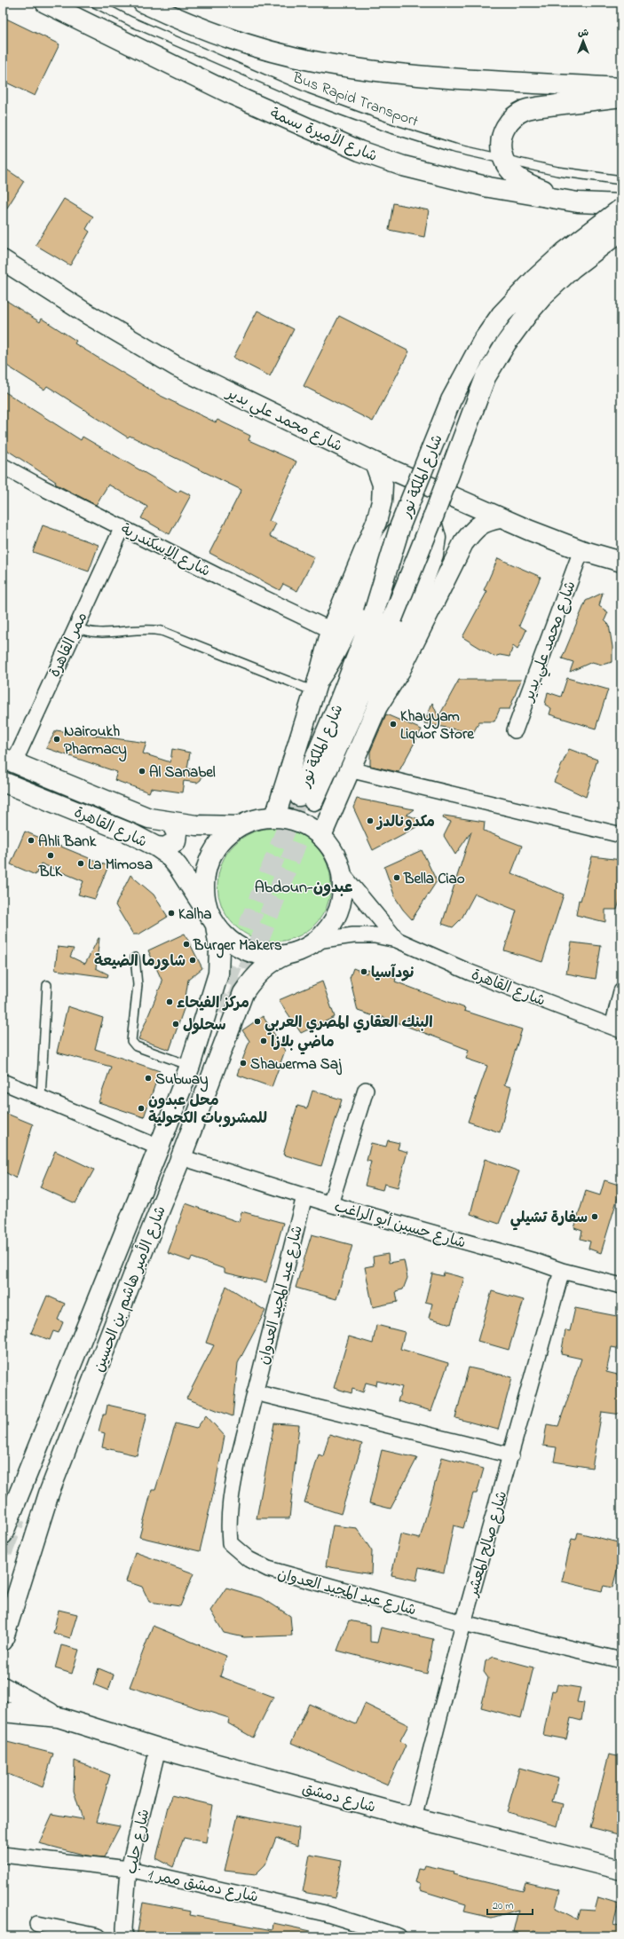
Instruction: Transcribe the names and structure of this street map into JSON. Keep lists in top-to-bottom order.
{
  "streets": {
    "main road": [
      "شارع الأميرة بسمة",
      "شارع محمد علي بدير",
      "شارع الملكة نور",
      "شارع القاهرة",
      "شارع الأمير هاشم بن الحسين",
      "شارع دمشق"
    ],
    "street": [
      "شارع الإسكندرية",
      "ممر القاهرة",
      "شارع حسين أبو الراغب",
      "شارع عبد المجيد العدوان",
      "شارع صالح المعشر",
      "شارع حلب",
      "شارع دمشق ممر 1"
    ],
    "lane": ["Bus Rapid Transport"]
  },
  "crossings": [
    ["شارع محمد علي بدير", "شارع الملكة نور"],
    ["شارع الملكة نور", "شارع الإسكندرية"],
    ["شارع الإسكندرية", "ممر القاهرة"],
    ["ممر القاهرة", "شارع القاهرة"],
    ["شارع القاهرة", "شارع الأمير هاشم بن الحسين"],
    ["شارع حسين أبو الراغب", "شارع الأمير هاشم بن الحسين"],
    ["شارع حسين أبو الراغب", "شارع عبد المجيد العدوان"],
    ["شارع حسين أبو الراغب", "شارع صالح المعشر"],
    ["شارع عبد المجيد العدوان", "شارع صالح المعشر"],
    ["شارع صالح المعشر", "شارع دمشق"],
    ["شارع دمشق", "شارع حلب"],
    ["شارع حلب", "شارع دمشق ممر 1"]
  ],
  "districts": ["Abdoun-عبدون"],
  "places": [
    "Khayyam Liquor Store",
    "Nairoukh Pharmacy",
    "Al Sanabel",
    "مكدونالدز",
    "Ahli Bank",
    "BLK",
    "La Mimosa",
    "Bella Ciao",
    "Kalha",
    "Burger Makers",
    "شاورما الضيعة",
    "نودآسيا",
    "مركز الفيحاء",
    "البنك العقاري المصري العربي",
    "سحلول",
    "ماضي بلازا",
    "Shawerma Saj",
    "Subway",
    "محل عبدون للمشروبات الكحولية",
    "سفارة تشيلي"
  ],
  "scale_bar": "20 m",
  "north": "top"
}
